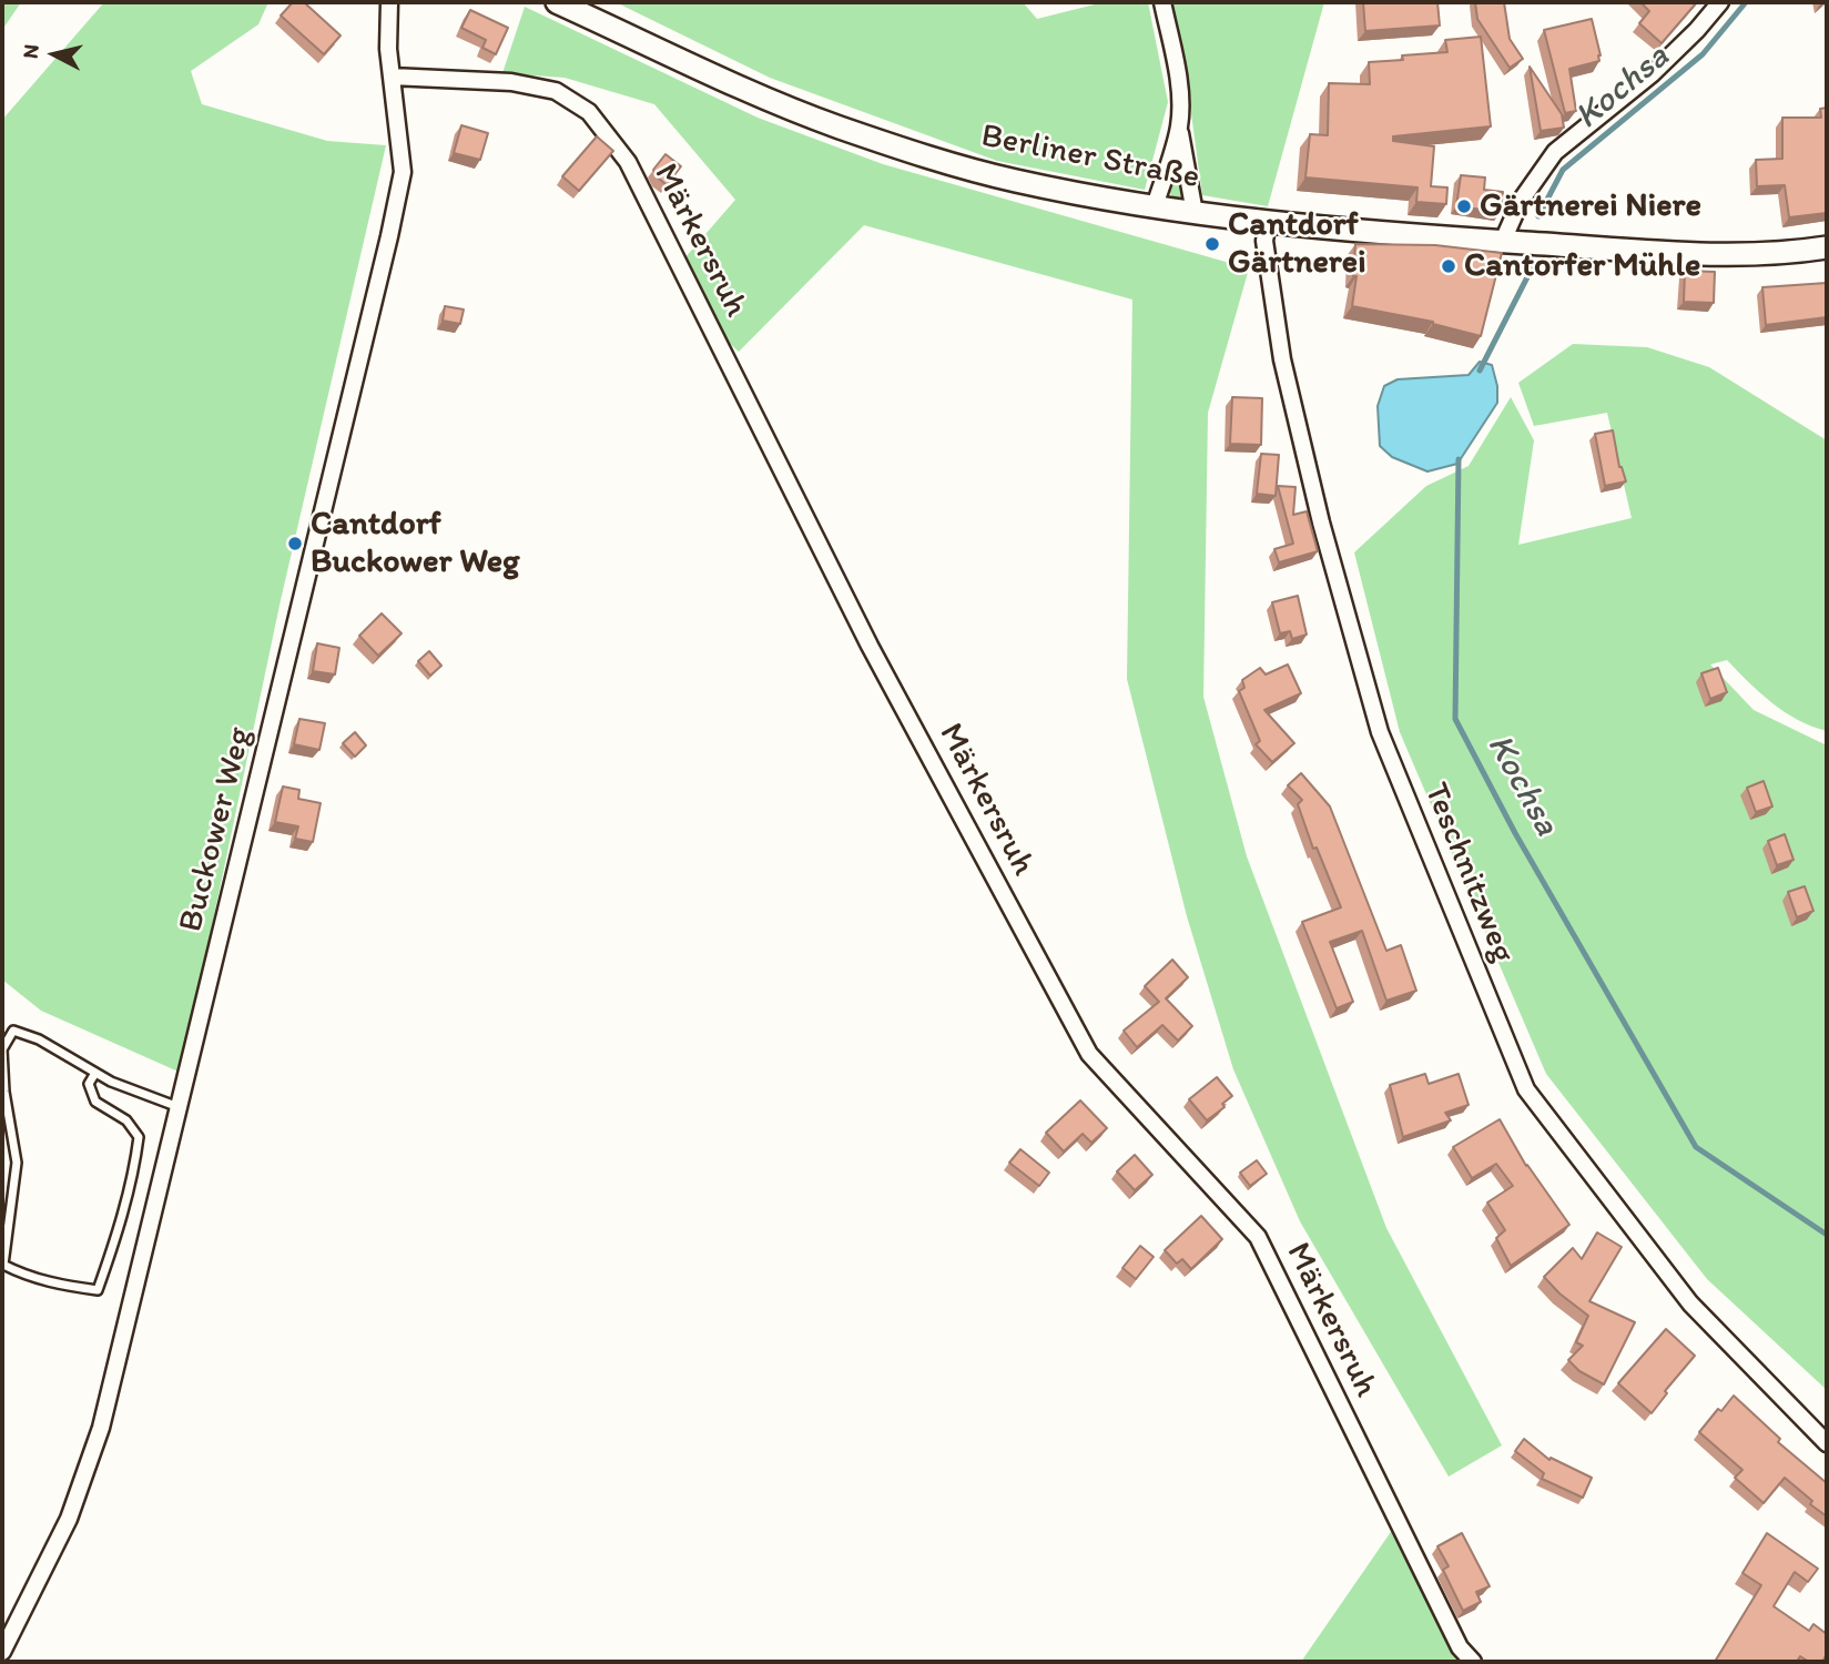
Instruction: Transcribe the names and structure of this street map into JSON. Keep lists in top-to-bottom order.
{
  "streets": {
    "main road": ["Berliner Straße"],
    "street": ["Märkersruh", "Buckower Weg", "Teschnitzweg"]
  },
  "crossings": [
    ["Berliner Straße", "Teschnitzweg"],
    ["Märkersruh", "Buckower Weg"]
  ],
  "water": ["Kochsa"],
  "places": [
    "Gärtnerei Niere",
    "Cantdorf Gärtnerei",
    "Cantorfer Mühle",
    "Cantdorf Buckower Weg"
  ],
  "north": "left"
}
